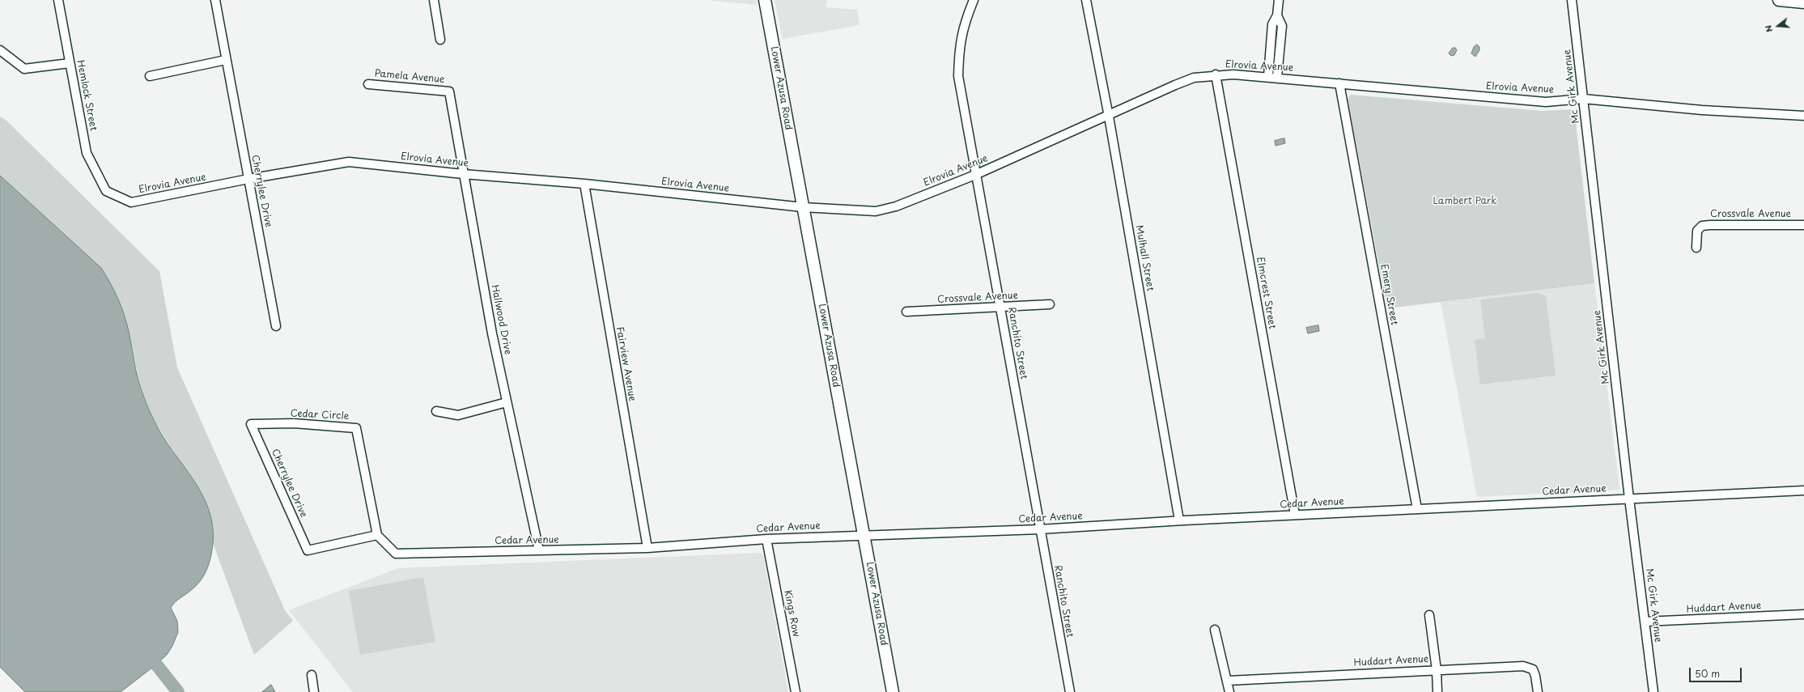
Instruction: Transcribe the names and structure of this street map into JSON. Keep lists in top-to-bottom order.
{
  "streets": {
    "main road": ["Lower Azusa Road"],
    "street": [
      "Elrovia Avenue",
      "Pamela Avenue",
      "Mc Girk Avenue",
      "Hemlock Street",
      "Cherrylee Drive",
      "Crossvale Avenue",
      "Mulhall Street",
      "Elmcrest Street",
      "Emery Street",
      "Hallwood Drive",
      "Ranchito Street",
      "Fairview Avenue",
      "Cedar Circle",
      "Cedar Avenue",
      "Huddart Avenue",
      "Kings Row"
    ]
  },
  "crossings": [
    ["Elrovia Avenue", "Mc Girk Avenue"],
    ["Elrovia Avenue", "Lower Azusa Road"],
    ["Elrovia Avenue", "Hemlock Street"],
    ["Elrovia Avenue", "Cherrylee Drive"],
    ["Elrovia Avenue", "Mulhall Street"],
    ["Elrovia Avenue", "Elmcrest Street"],
    ["Elrovia Avenue", "Emery Street"],
    ["Elrovia Avenue", "Hallwood Drive"],
    ["Elrovia Avenue", "Ranchito Street"],
    ["Elrovia Avenue", "Fairview Avenue"],
    ["Pamela Avenue", "Hallwood Drive"],
    ["Mc Girk Avenue", "Cedar Avenue"],
    ["Mc Girk Avenue", "Huddart Avenue"],
    ["Lower Azusa Road", "Cedar Avenue"],
    ["Cherrylee Drive", "Cedar Circle"],
    ["Cherrylee Drive", "Cedar Avenue"],
    ["Crossvale Avenue", "Ranchito Street"],
    ["Mulhall Street", "Cedar Avenue"],
    ["Elmcrest Street", "Cedar Avenue"],
    ["Emery Street", "Cedar Avenue"],
    ["Hallwood Drive", "Cedar Avenue"],
    ["Ranchito Street", "Cedar Avenue"],
    ["Fairview Avenue", "Cedar Avenue"],
    ["Cedar Circle", "Cedar Avenue"],
    ["Cedar Avenue", "Kings Row"]
  ],
  "parks": ["Lambert Park"],
  "scale_bar": "50 m",
  "north": "left"
}
